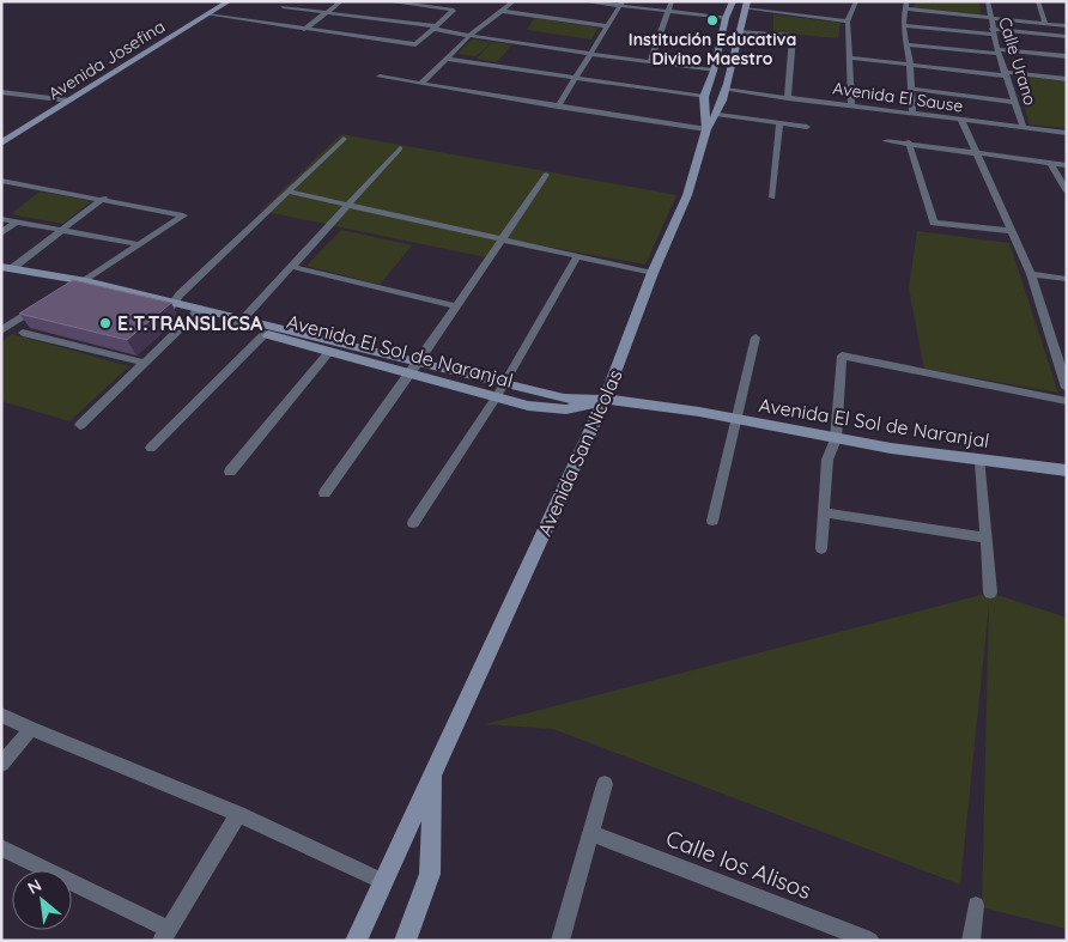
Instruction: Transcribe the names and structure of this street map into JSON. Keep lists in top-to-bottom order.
{
  "streets": {
    "street": [
      "Avenida Josefina",
      "Calle Urano",
      "Avenida El Sause",
      "Avenida El Sol de Naranjal",
      "Avenida San Nicolas",
      "Calle los Alisos"
    ]
  },
  "crossings": [
    ["Calle Urano", "Avenida El Sause"],
    ["Avenida El Sause", "Avenida San Nicolas"],
    ["Avenida El Sol de Naranjal", "Avenida San Nicolas"]
  ],
  "places": ["Institución Educativa Divino Maestro", "E.T.TRANSLICSA"],
  "north": "top left"
}
